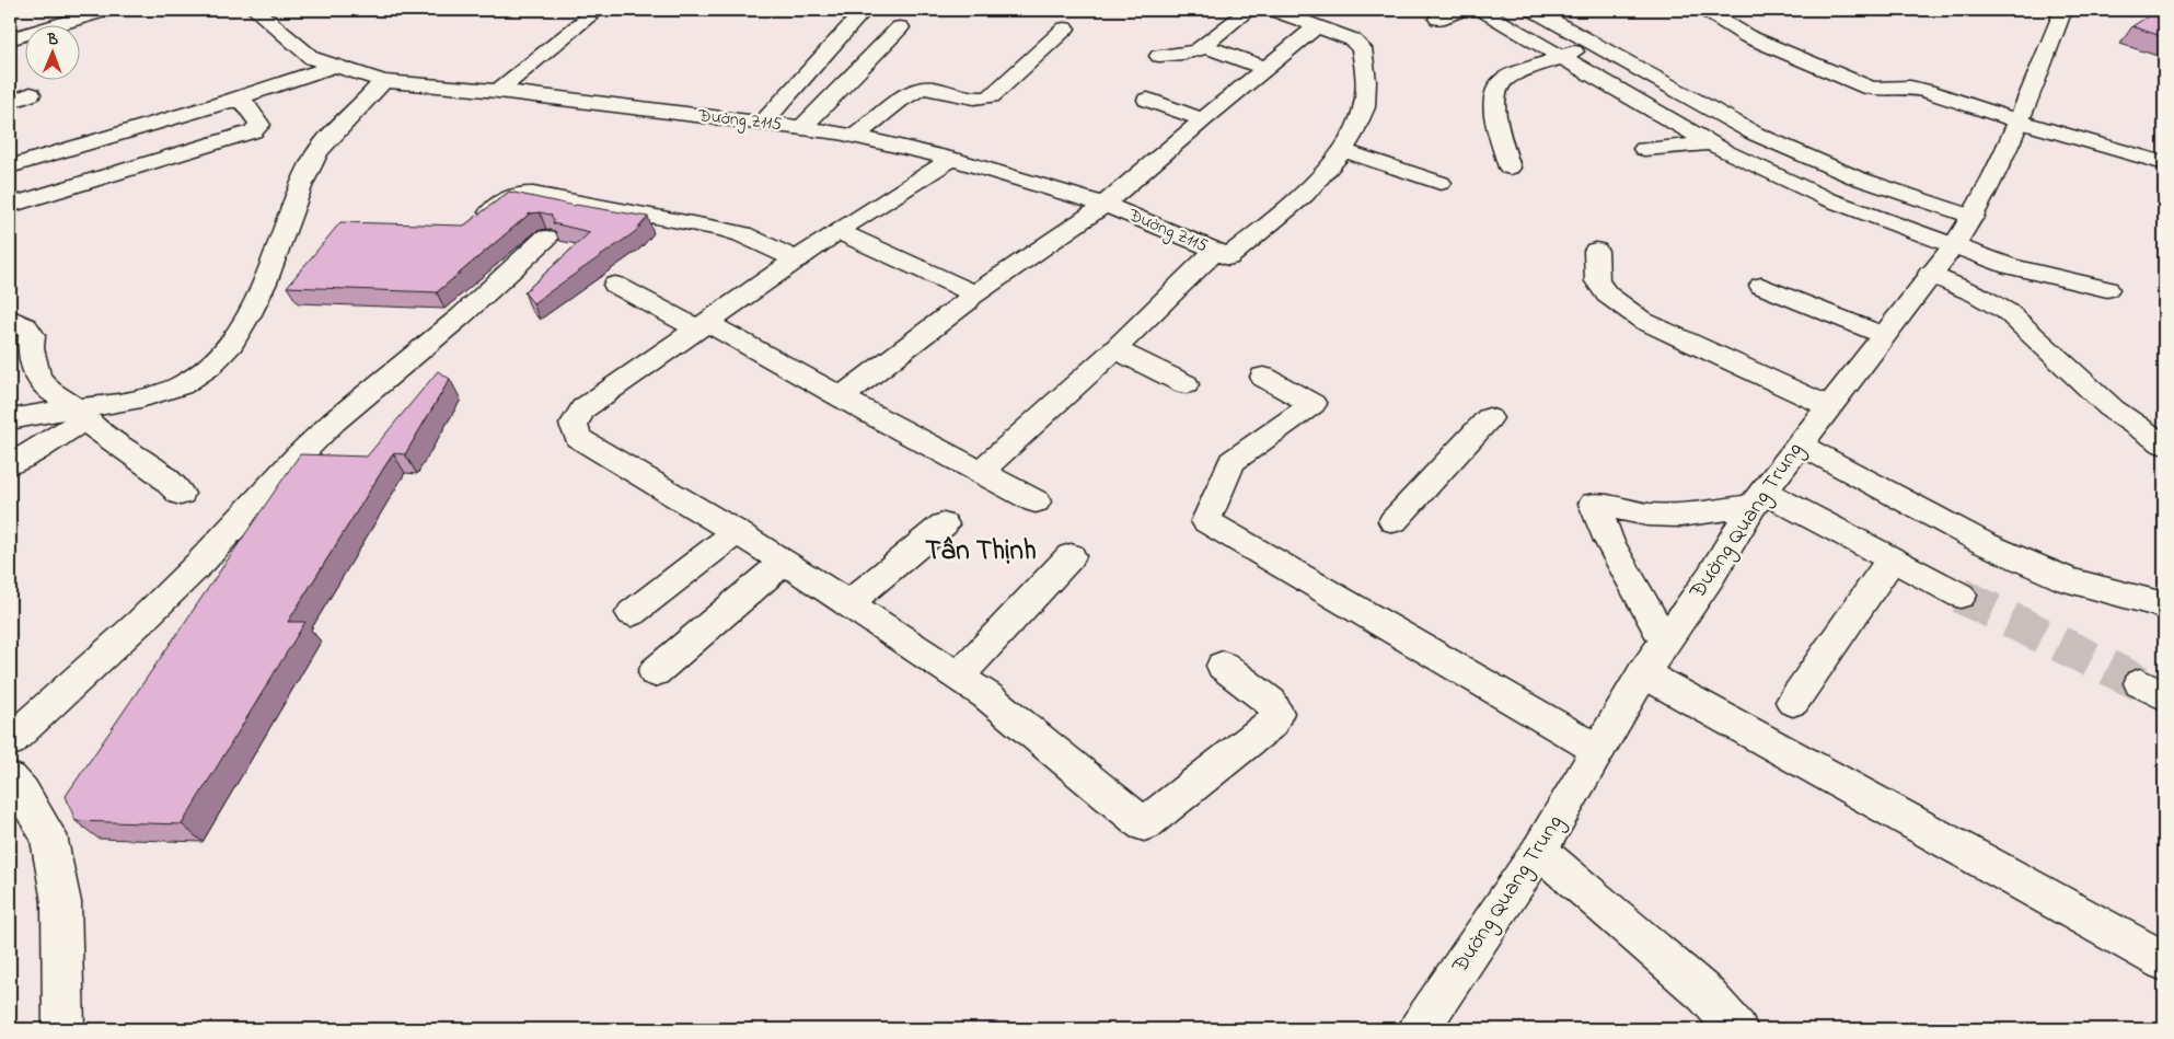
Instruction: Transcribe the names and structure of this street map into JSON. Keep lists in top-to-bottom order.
{
  "streets": {
    "main road": ["Đường Z115", "Đường Quang Trung"]
  },
  "districts": ["Tân Thịnh"],
  "north": "top"
}
